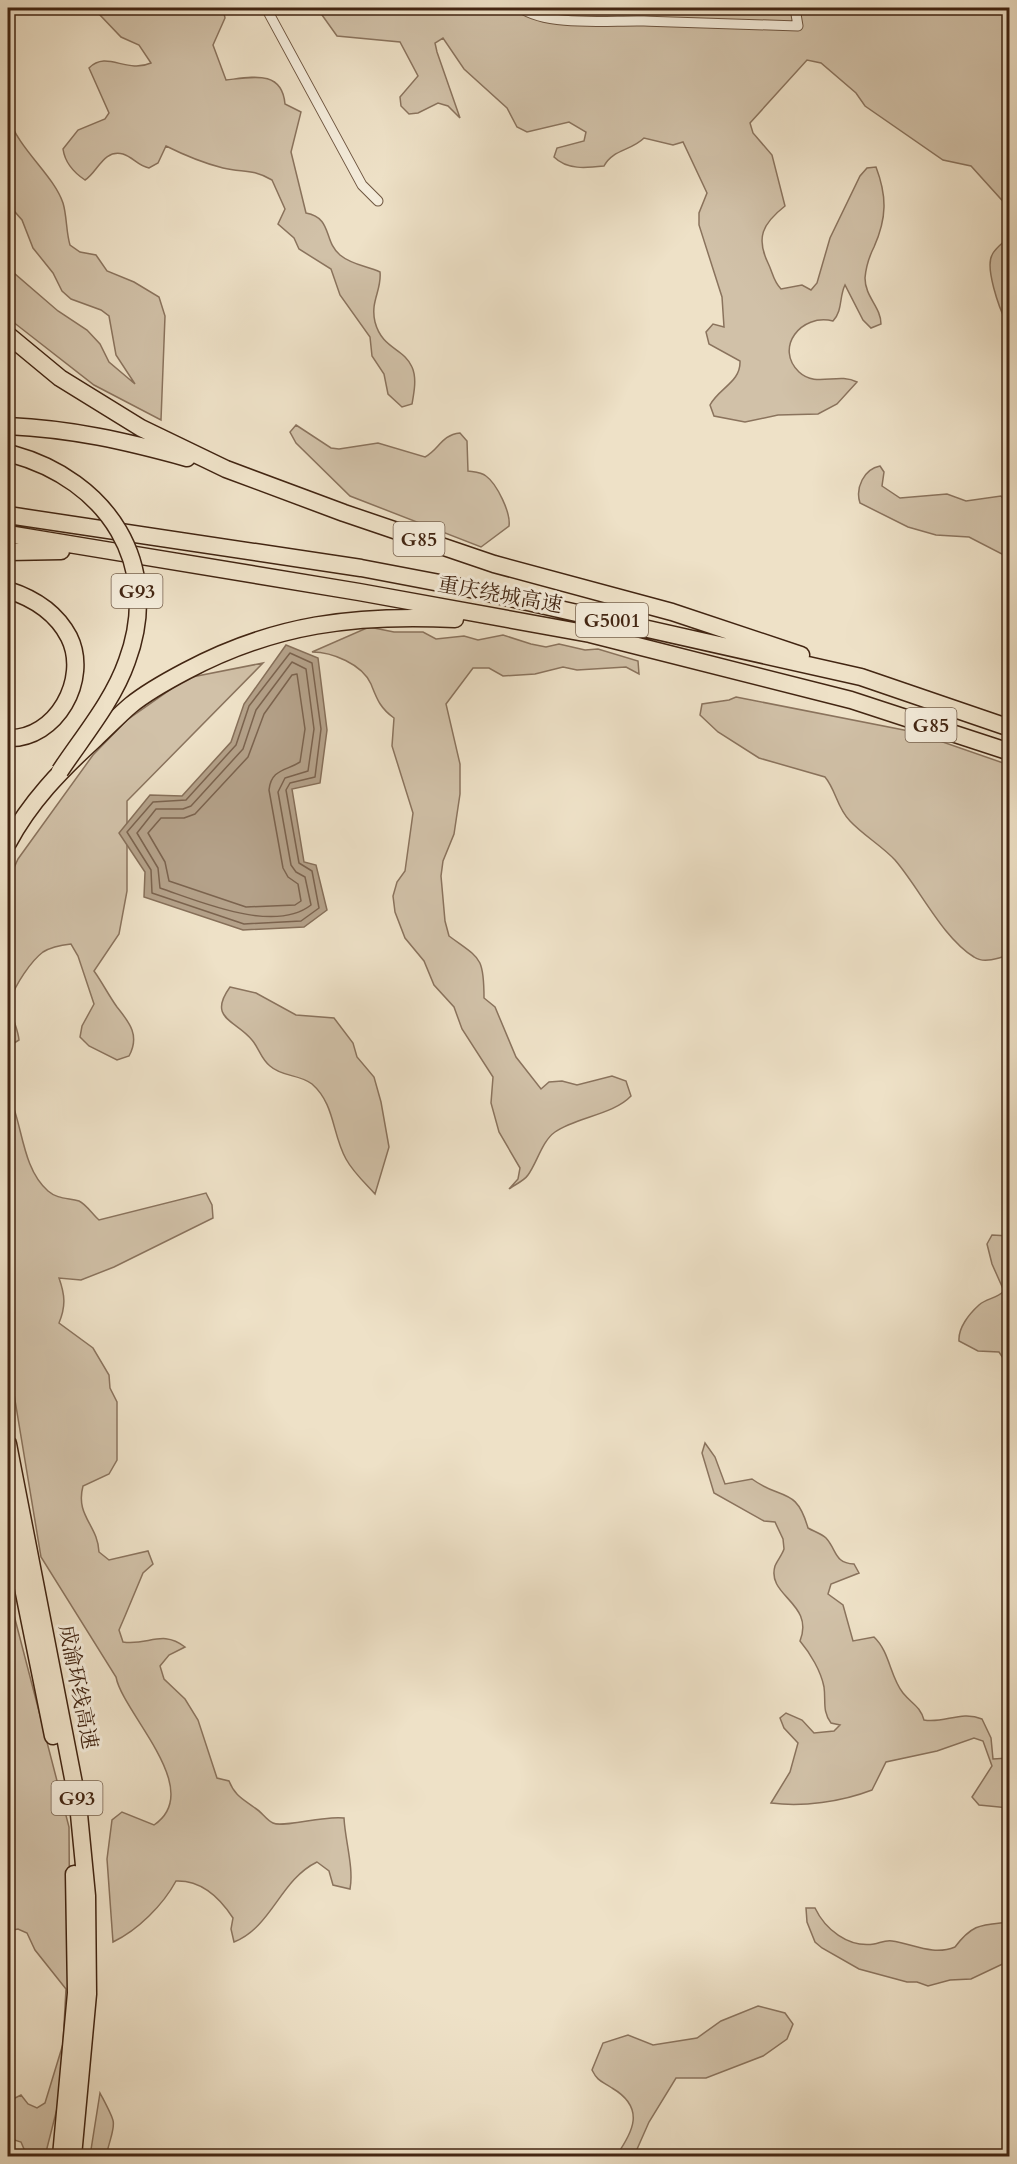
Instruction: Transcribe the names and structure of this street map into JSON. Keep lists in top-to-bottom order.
{
  "streets": {
    "highway": [
      "G85",
      "G93",
      "重庆绕城高速",
      "G5001",
      "成渝环线高速"
    ]
  },
  "crossings": [
    ["G85", "重庆绕城高速"]
  ]
}
